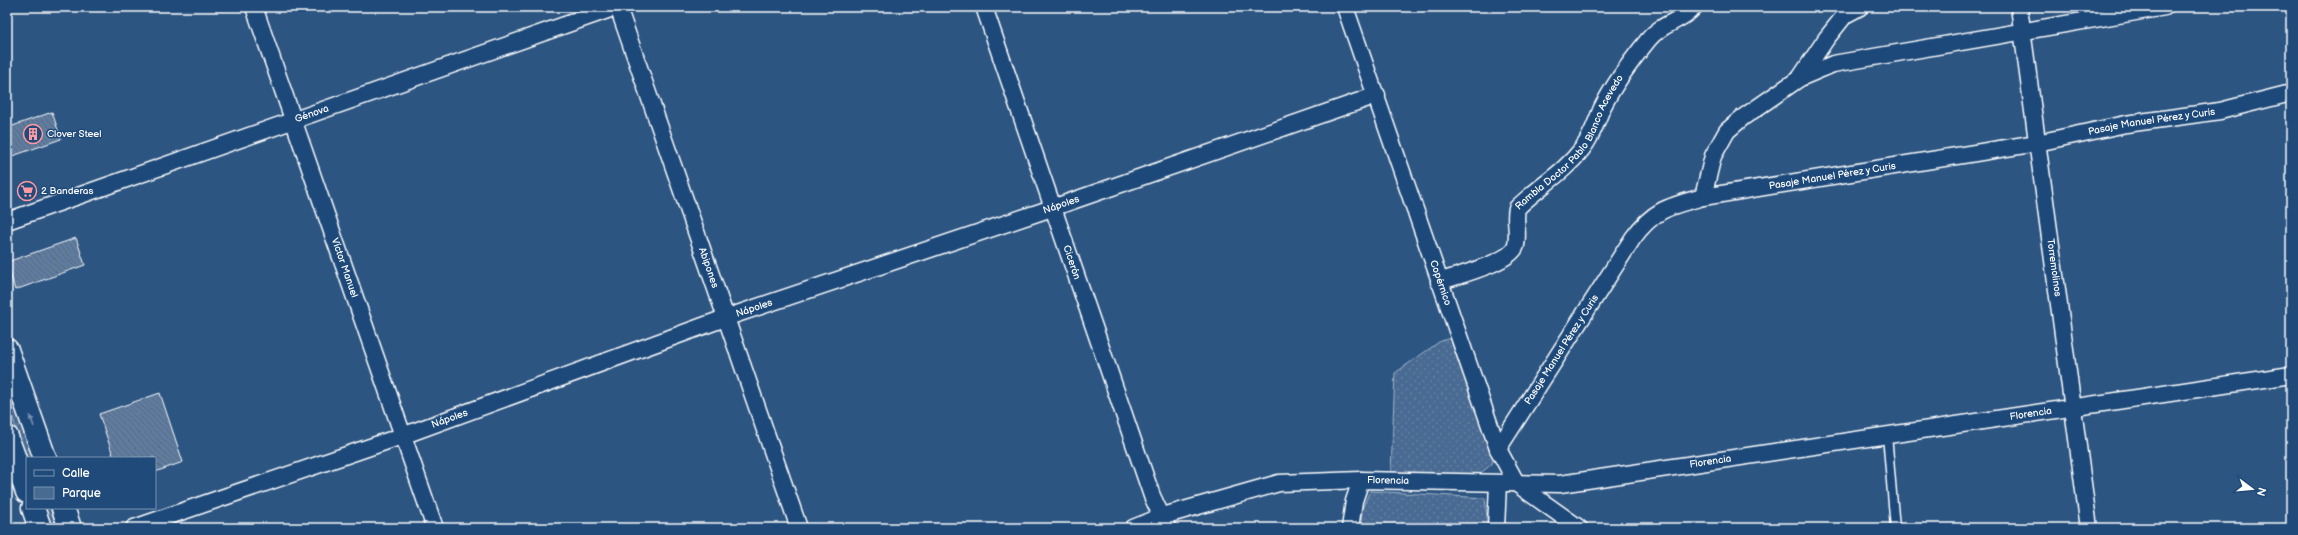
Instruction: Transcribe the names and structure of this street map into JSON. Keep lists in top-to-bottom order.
{
  "streets": {
    "street": [
      "Génova",
      "Pasaje Manuel Pérez y Curis",
      "Rambla Doctor Pablo Blanco Acevedo",
      "Nápoles",
      "Cicerón",
      "Víctor Manuel",
      "Abipones",
      "Torremolinos",
      "Copérnico",
      "Florencia"
    ]
  },
  "crossings": [
    ["Génova", "Víctor Manuel"],
    ["Génova", "Abipones"],
    ["Pasaje Manuel Pérez y Curis", "Torremolinos"],
    ["Pasaje Manuel Pérez y Curis", "Copérnico"],
    ["Rambla Doctor Pablo Blanco Acevedo", "Copérnico"],
    ["Nápoles", "Cicerón"],
    ["Nápoles", "Víctor Manuel"],
    ["Nápoles", "Abipones"],
    ["Nápoles", "Copérnico"],
    ["Cicerón", "Florencia"],
    ["Torremolinos", "Florencia"],
    ["Copérnico", "Florencia"]
  ],
  "places": {
    "building": ["Clover Steel"],
    "supermarket": ["2 Banderas"]
  },
  "legend": ["Calle", "Parque"],
  "north": "right"
}
